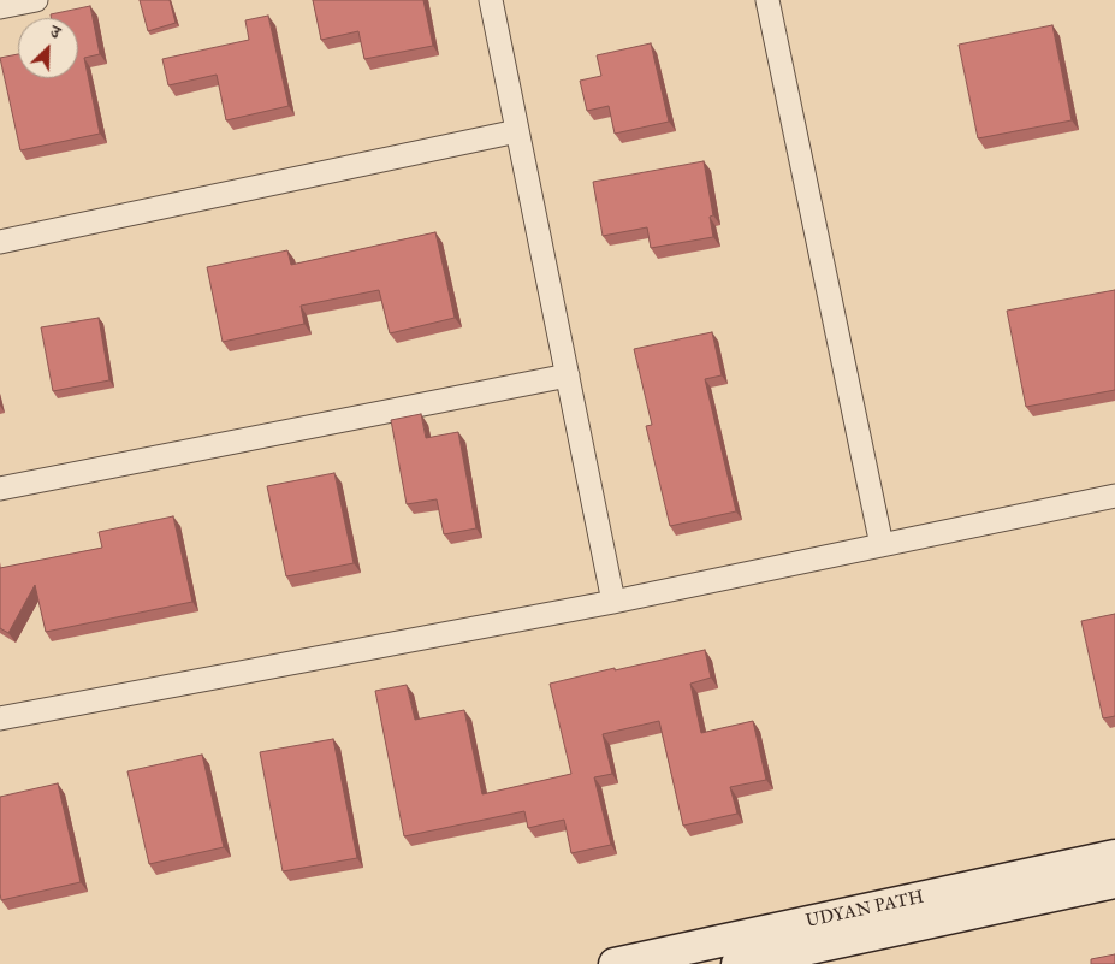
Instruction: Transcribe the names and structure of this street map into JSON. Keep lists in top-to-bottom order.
{
  "streets": {
    "main road": ["UDYAN PATH"]
  },
  "north": "top right"
}
